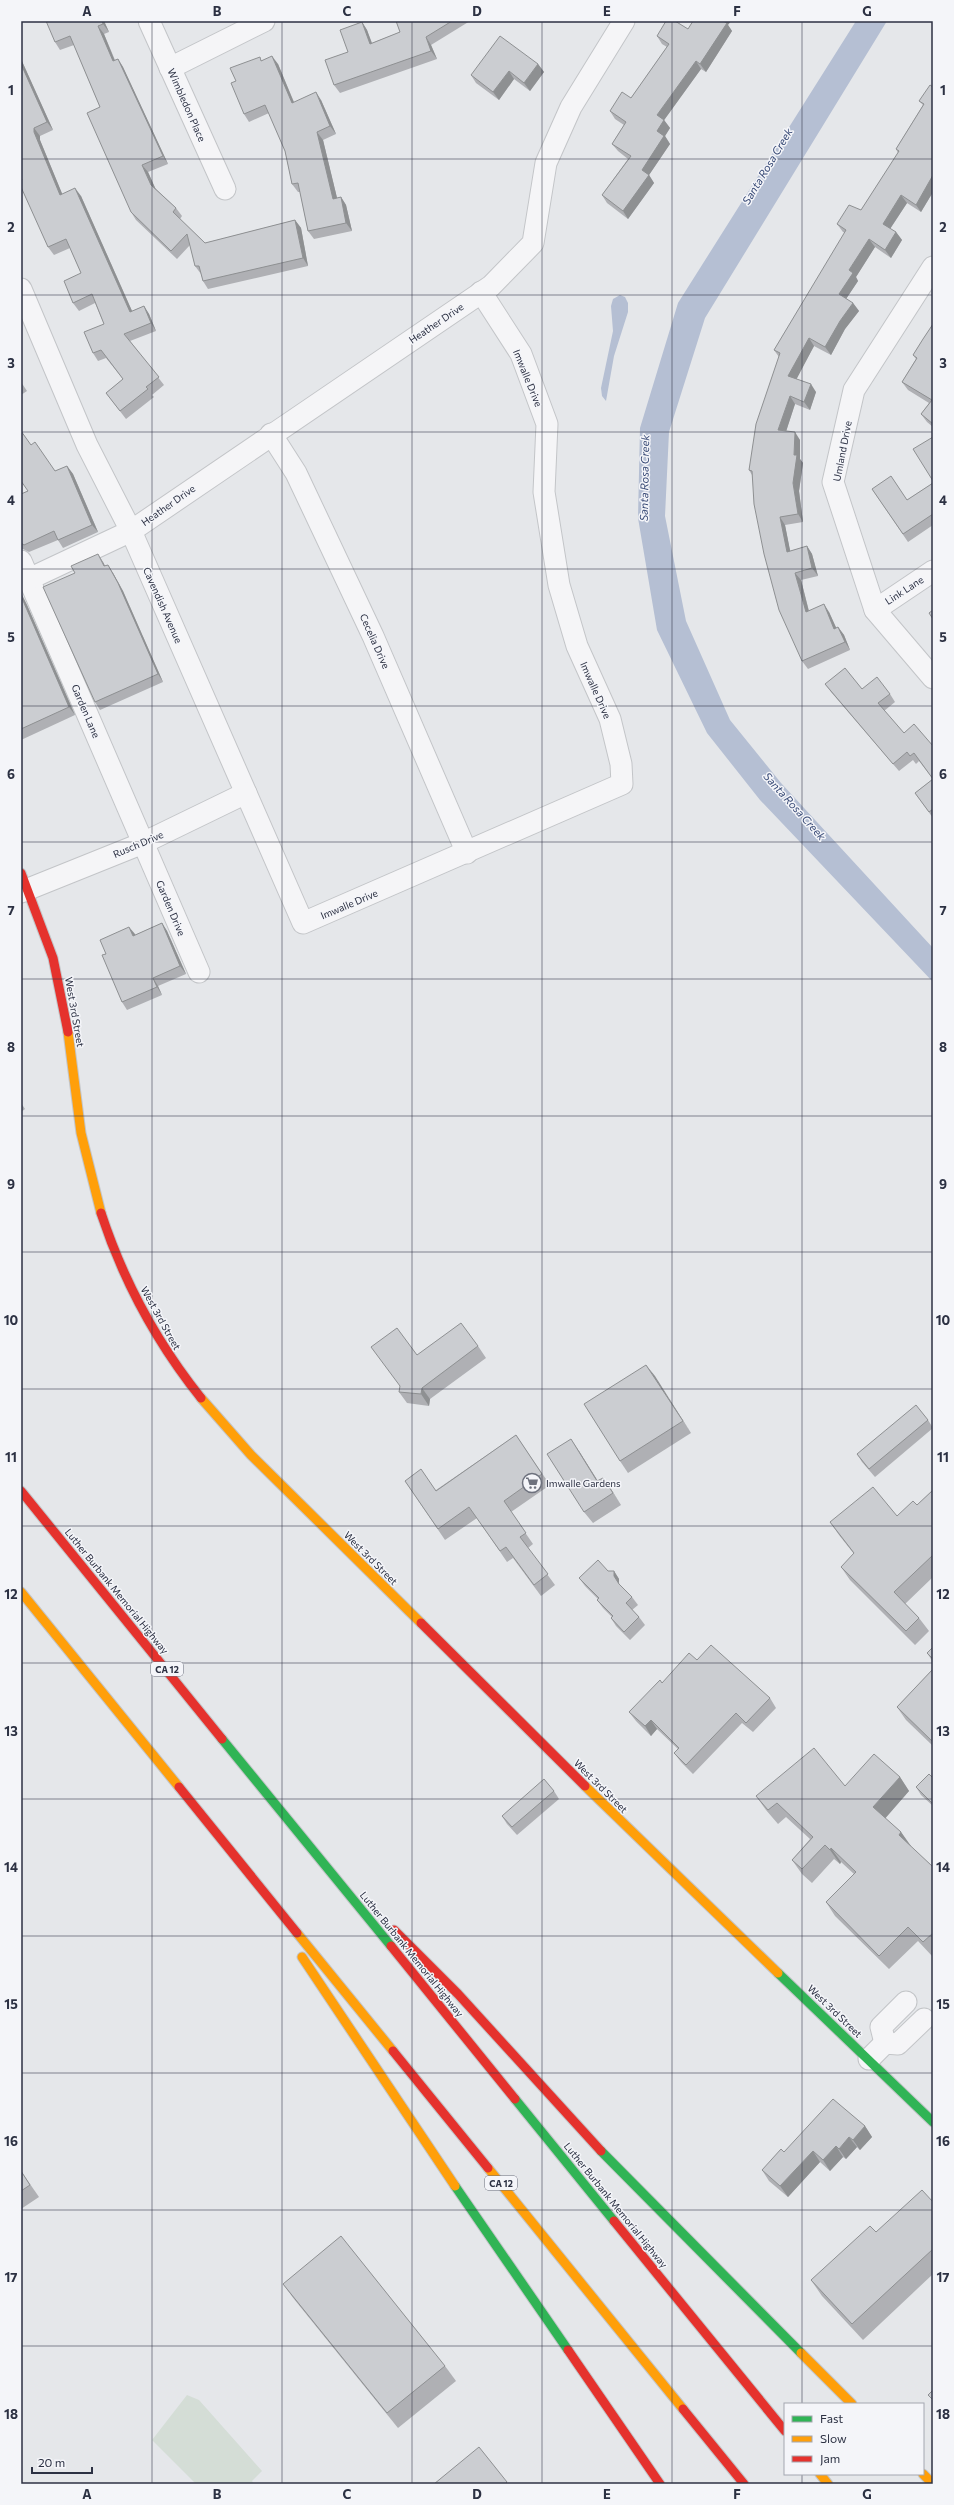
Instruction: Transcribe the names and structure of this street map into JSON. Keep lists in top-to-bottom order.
{
  "streets": {
    "main road": ["West 3rd Street", "Luther Burbank Memorial Highway", "CA 12"],
    "street": [
      "Wimbledon Place",
      "Heather Drive",
      "Imwalle Drive",
      "Umland Drive",
      "Link Lane",
      "Cavendish Avenue",
      "Cecelia Drive",
      "Garden Lane",
      "Rusch Drive",
      "Garden Drive"
    ]
  },
  "crossings": [
    ["Heather Drive", "Imwalle Drive"],
    ["Heather Drive", "Cavendish Avenue"],
    ["Heather Drive", "Cecelia Drive"],
    ["Heather Drive", "Garden Lane"],
    ["Imwalle Drive", "Cavendish Avenue"],
    ["Imwalle Drive", "Cecelia Drive"],
    ["Umland Drive", "Link Lane"],
    ["Cavendish Avenue", "Garden Lane"],
    ["Cavendish Avenue", "Rusch Drive"],
    ["Garden Lane", "Rusch Drive"],
    ["Garden Lane", "Garden Drive"],
    ["Rusch Drive", "Garden Drive"],
    ["Rusch Drive", "West 3rd Street"]
  ],
  "water": ["Santa Rosa Creek"],
  "places": {
    "supermarket": ["Imwalle Gardens"]
  },
  "legend": ["Fast", "Slow", "Jam"],
  "scale_bar": "20 m",
  "grid": {
    "columns": [
      "A",
      "B",
      "C",
      "D",
      "E",
      "F",
      "G"
    ],
    "rows": [
      "1",
      "2",
      "3",
      "4",
      "5",
      "6",
      "7",
      "8",
      "9",
      "10",
      "11",
      "12",
      "13",
      "14",
      "15",
      "16",
      "17",
      "18"
    ]
  }
}
